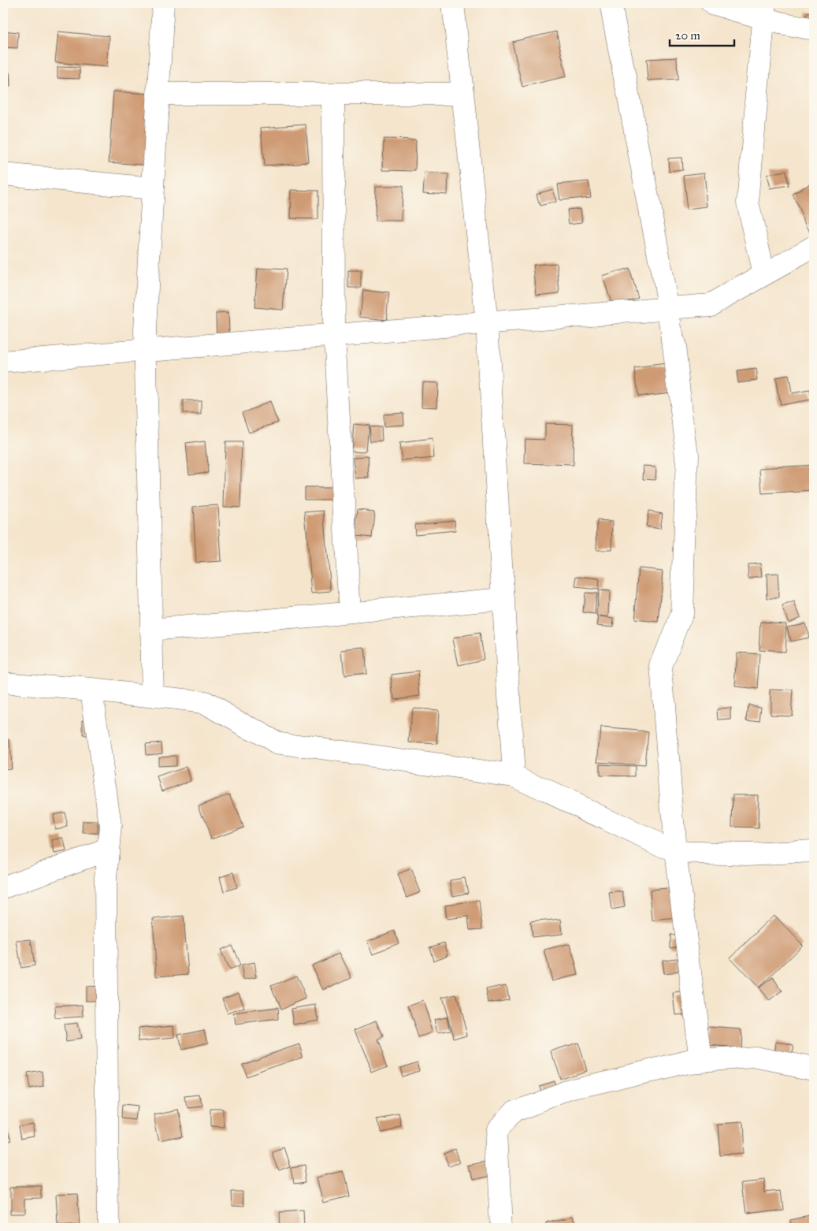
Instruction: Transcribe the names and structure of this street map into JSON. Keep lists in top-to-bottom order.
{
  "scale_bar": "20 m"
}
